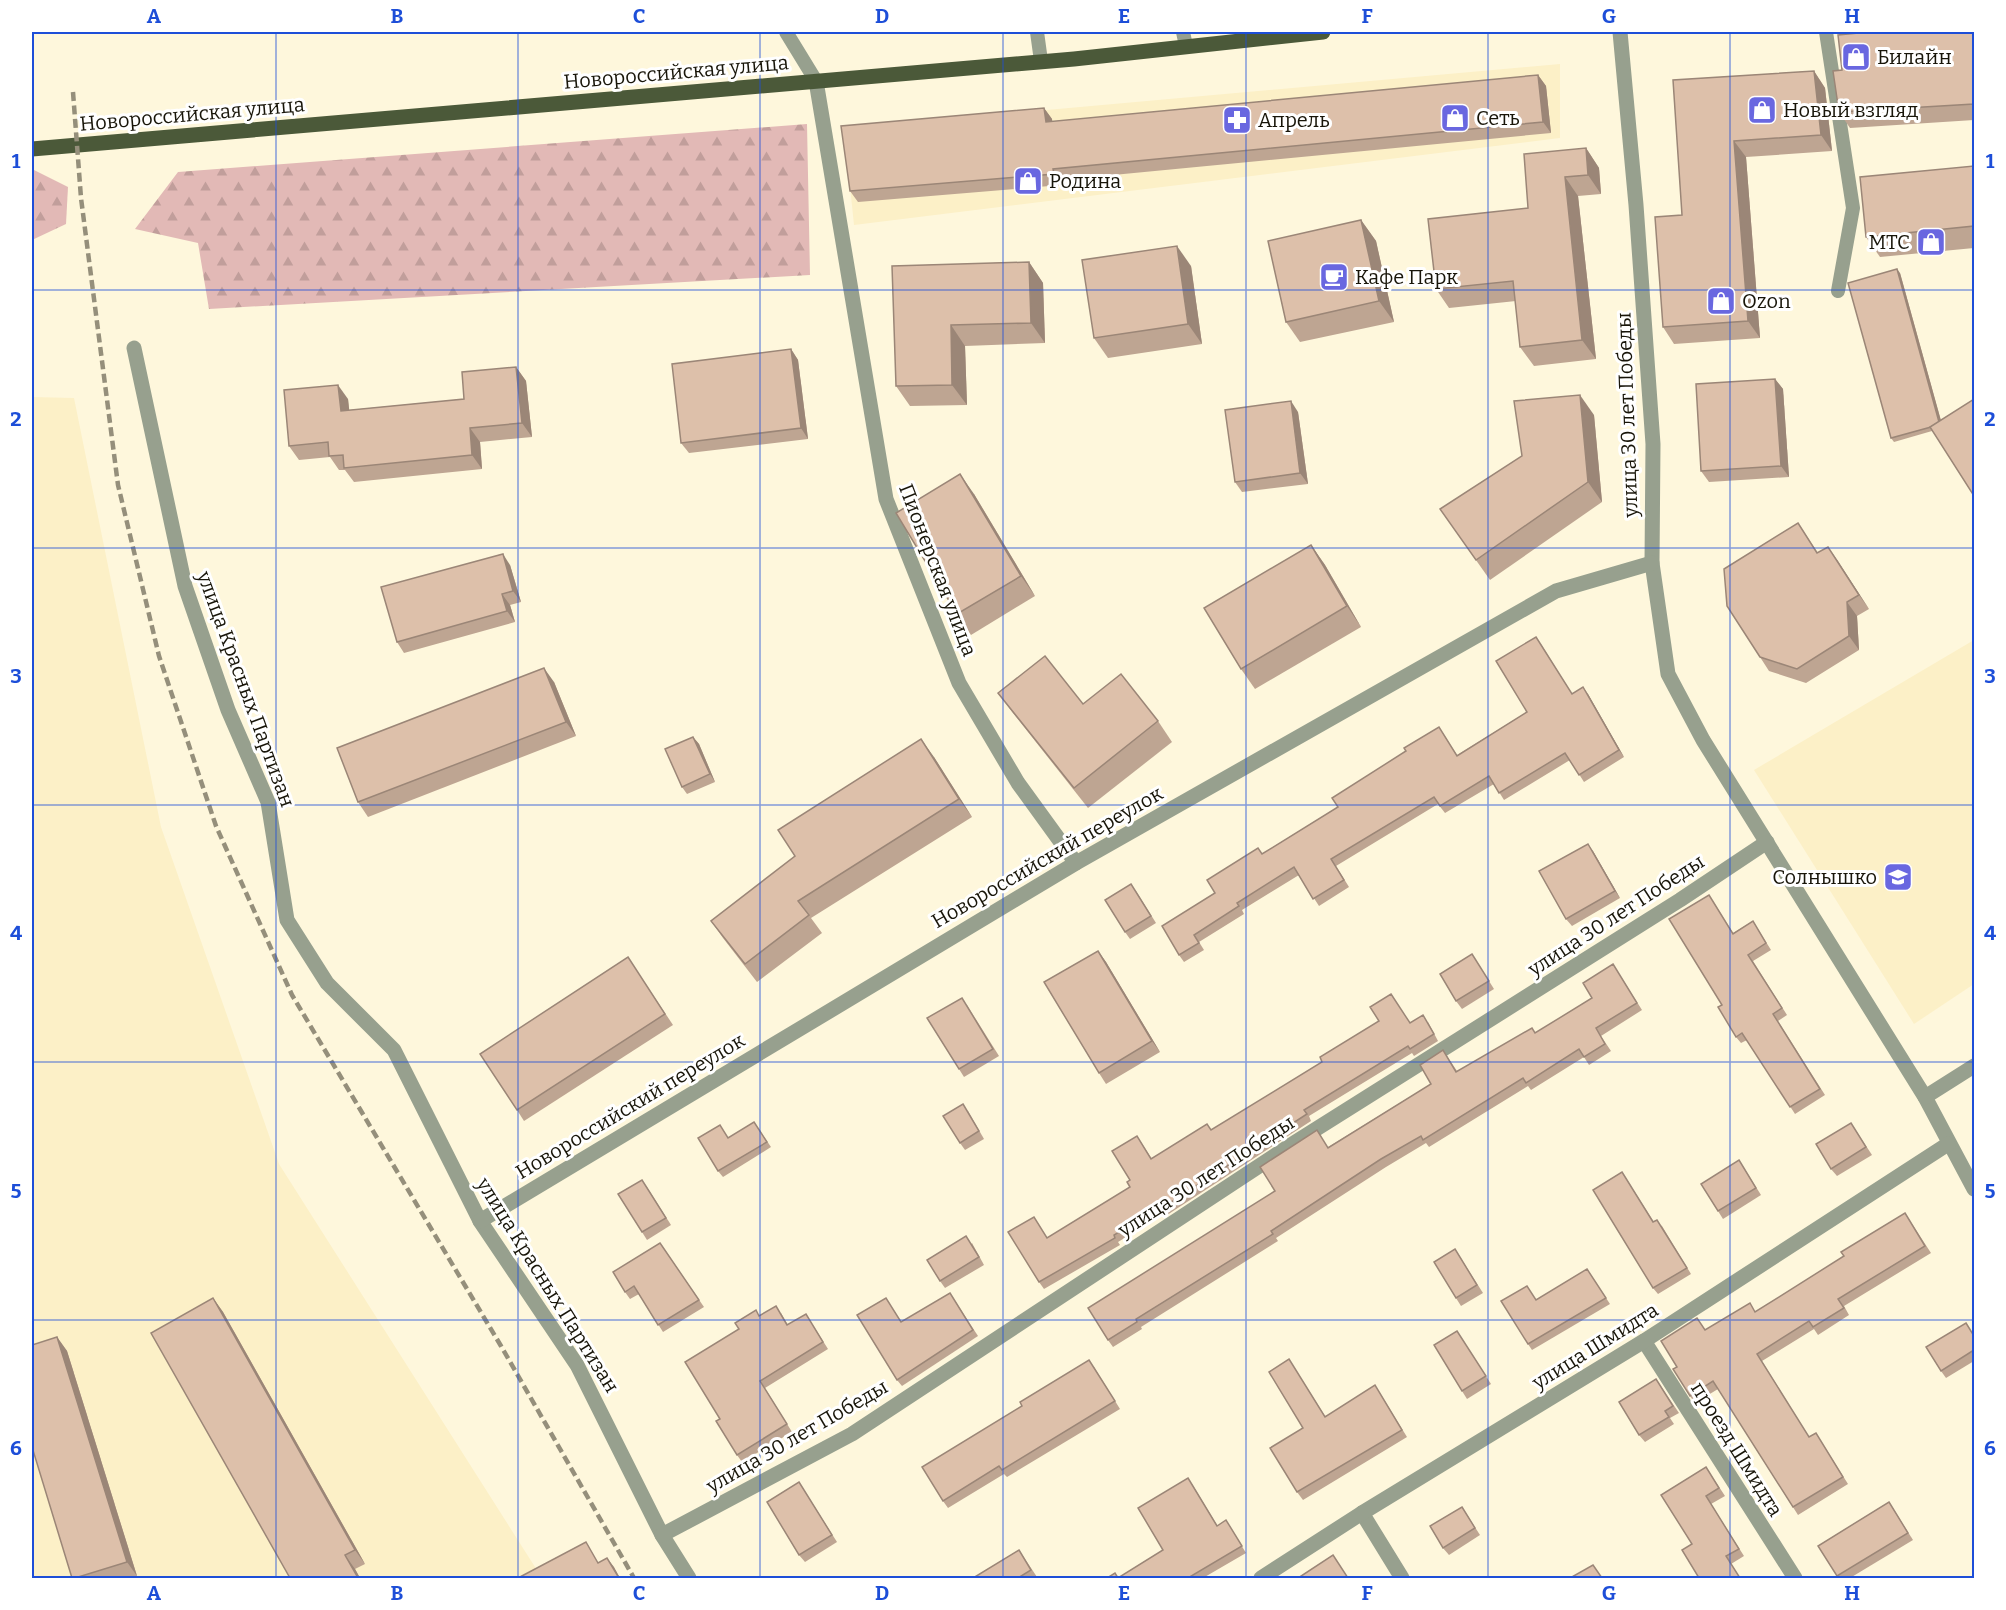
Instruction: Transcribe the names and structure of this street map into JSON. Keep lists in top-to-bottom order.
{
  "streets": {
    "main road": ["Новороссийская улица"],
    "street": [
      "улица 30 лет Победы",
      "Пионерская улица",
      "улица Красных Партизан",
      "Новороссийский переулок",
      "улица Шмидта",
      "проезд Шмидта"
    ]
  },
  "crossings": [
    ["Новороссийская улица", "Пионерская улица"],
    ["улица 30 лет Победы", "улица Красных Партизан"],
    ["улица 30 лет Победы", "Новороссийский переулок"],
    ["улица 30 лет Победы", "улица Шмидта"],
    ["Пионерская улица", "Новороссийский переулок"],
    ["улица Красных Партизан", "Новороссийский переулок"],
    ["улица Шмидта", "проезд Шмидта"]
  ],
  "places": {
    "shop": [
      "Билайн",
      "Новый взгляд",
      "Сеть",
      "Родина",
      "МТС",
      "Ozon"
    ],
    "pharmacy": ["Апрель"],
    "cafe": ["Кафе Парк"],
    "school or university": ["Солнышко"]
  },
  "grid": {
    "columns": [
      "A",
      "B",
      "C",
      "D",
      "E",
      "F",
      "G",
      "H"
    ],
    "rows": [
      "1",
      "2",
      "3",
      "4",
      "5",
      "6"
    ]
  }
}
